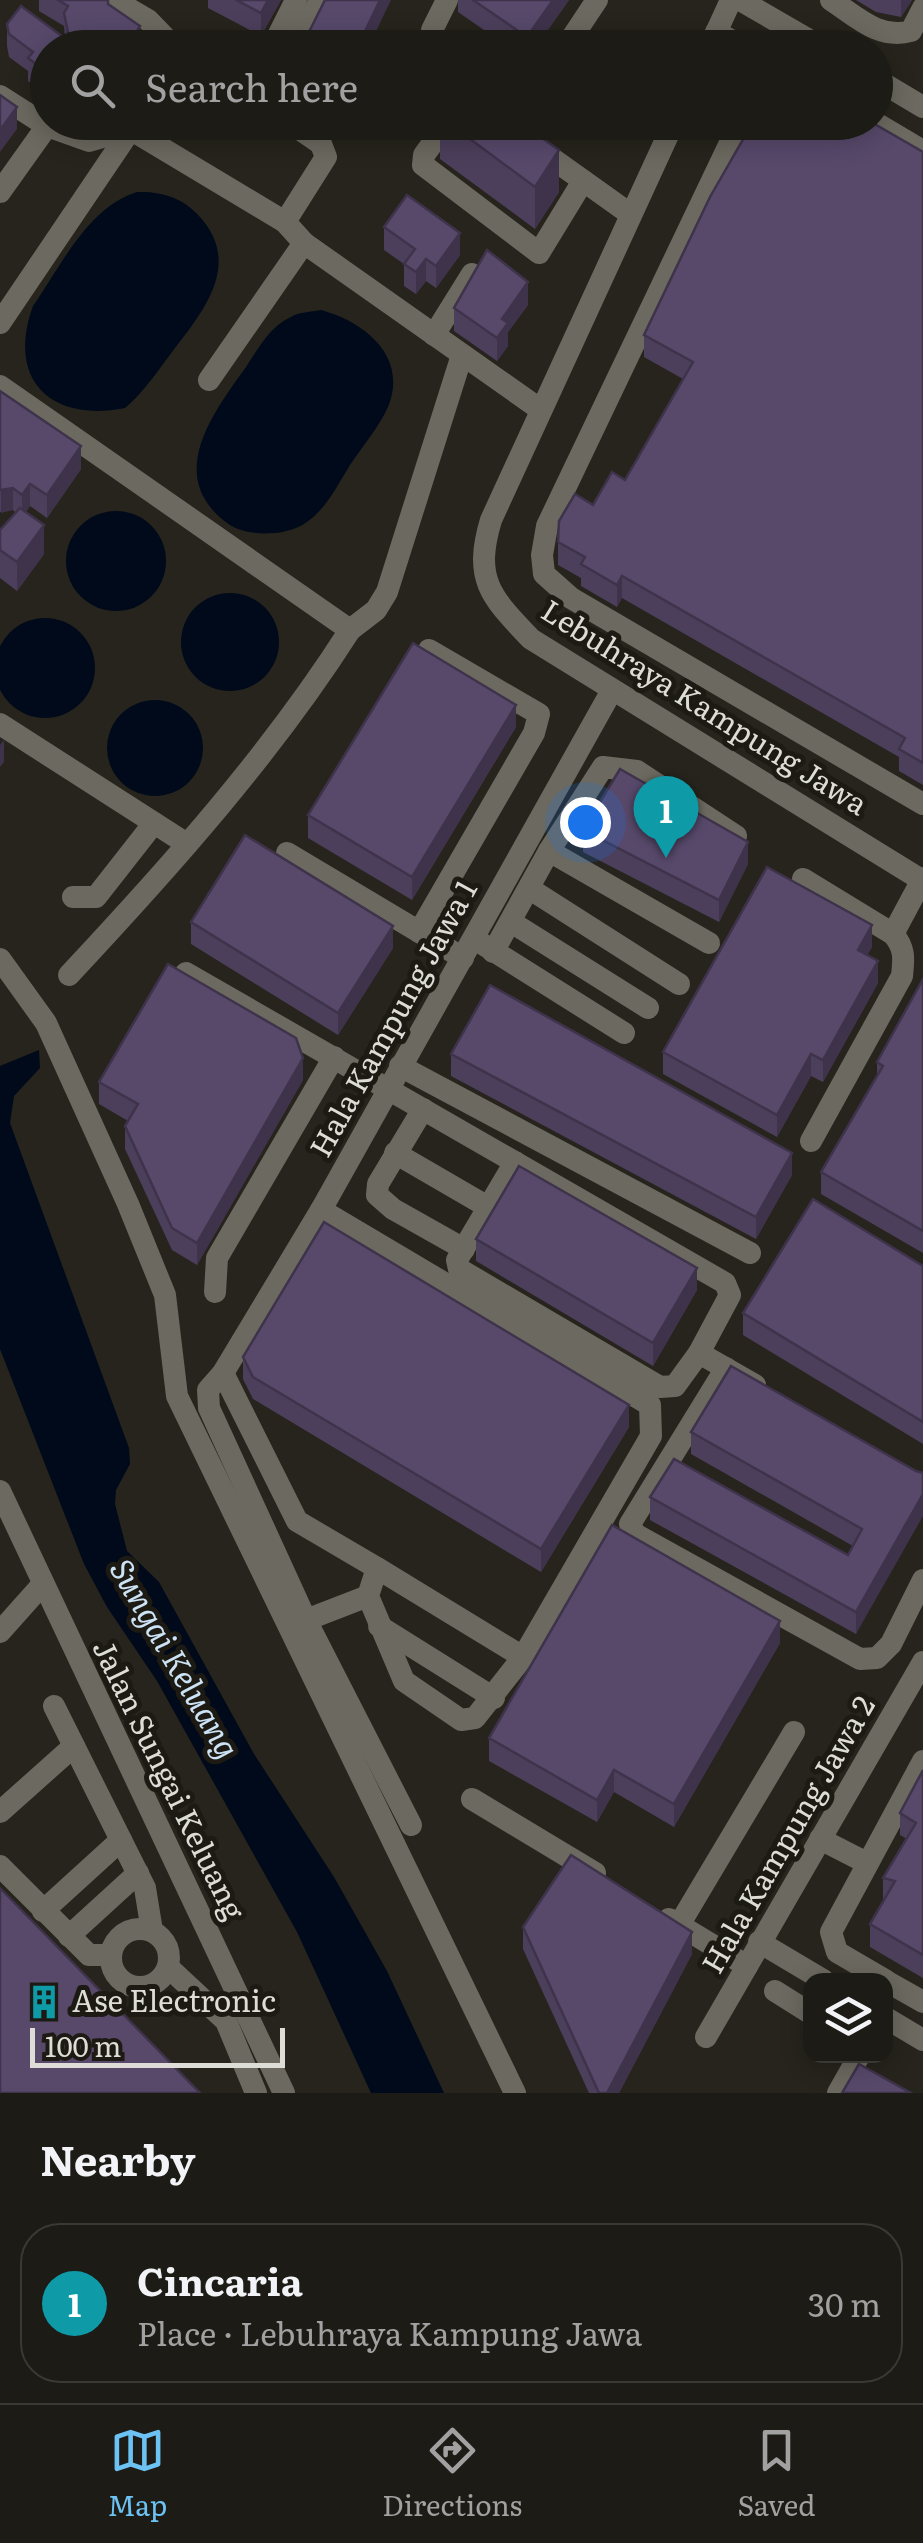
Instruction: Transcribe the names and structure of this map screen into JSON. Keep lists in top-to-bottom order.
{
  "streets": {
    "street": [
      "Lebuhraya Kampung Jawa",
      "Hala Kampung Jawa 1",
      "Jalan Sungai Keluang",
      "Hala Kampung Jawa 2"
    ]
  },
  "crossings": [
    ["Lebuhraya Kampung Jawa", "Hala Kampung Jawa 1"]
  ],
  "water": ["Sungai Keluang"],
  "places": {
    "building": ["Ase Electronic"]
  },
  "scale_bar": "100 m",
  "page": {
    "search": "Search here",
    "pins": "1",
    "scale": "100 m",
    "heading": "Nearby",
    "list": [
      {
        "mark": "1",
        "name": "Cincaria",
        "note": "Place · Lebuhraya Kampung Jawa",
        "value": "30 m"
      }
    ],
    "nav": ["Map", "Directions", "Saved"]
  }
}
